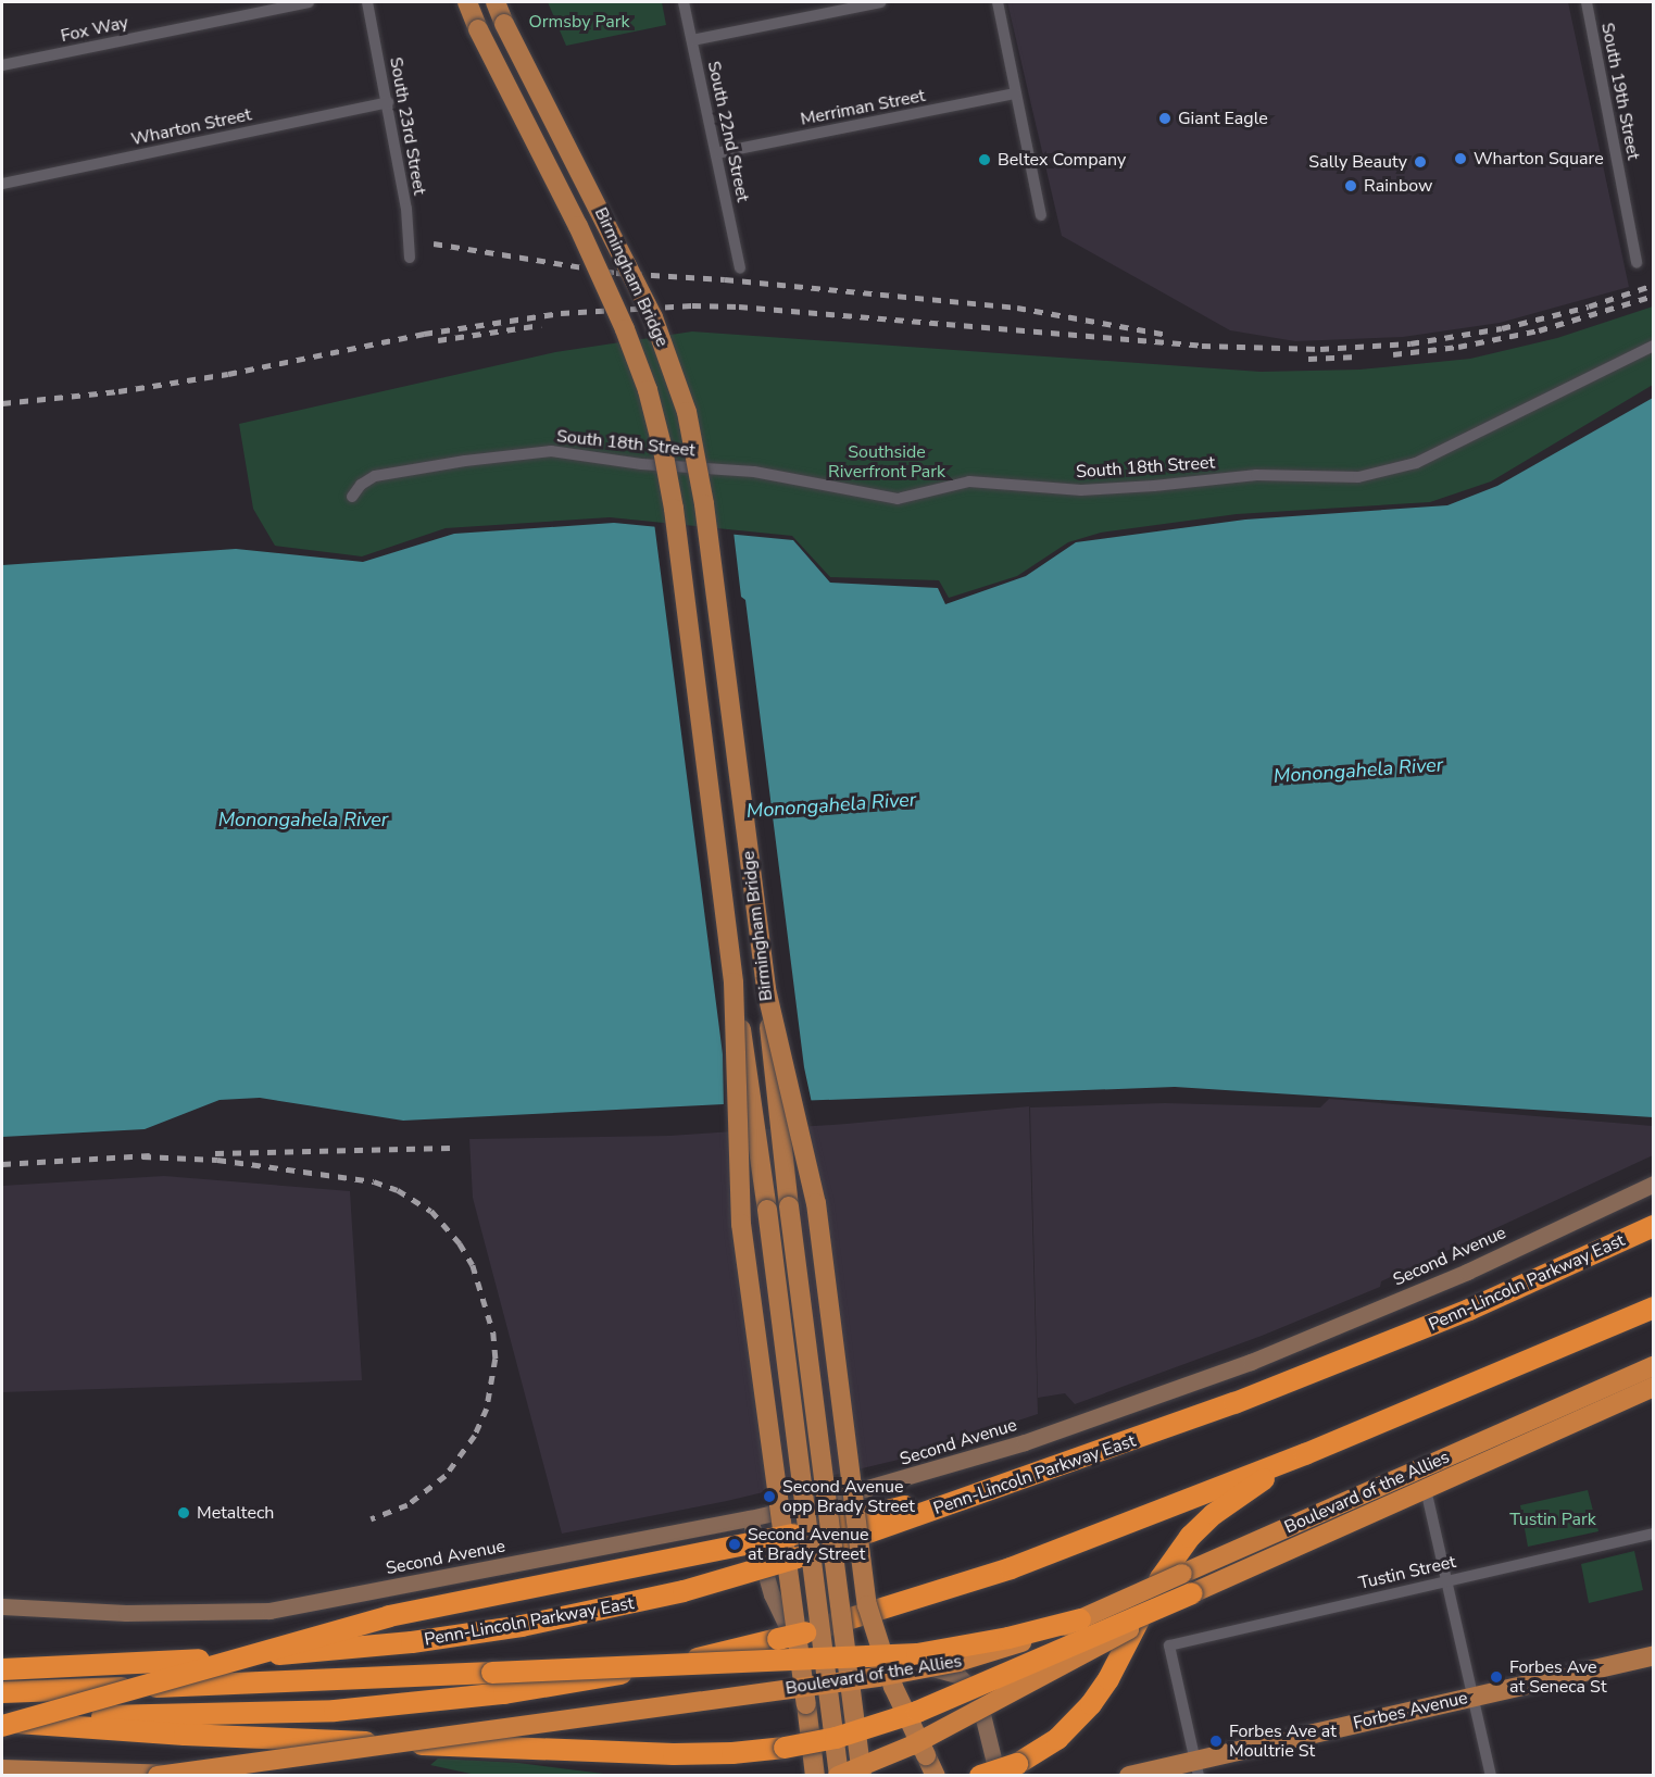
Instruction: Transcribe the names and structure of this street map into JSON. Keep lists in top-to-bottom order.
{
  "streets": {
    "highway": ["Penn-Lincoln Parkway East", "Boulevard of the Allies"],
    "main road": ["Birmingham Bridge", "Second Avenue", "Forbes Avenue"],
    "street": [
      "Fox Way",
      "South 19th Street",
      "Merriman Street",
      "South 23rd Street",
      "Wharton Street",
      "South 22nd Street",
      "South 18th Street",
      "Tustin Street"
    ]
  },
  "crossings": [
    ["Merriman Street", "South 22nd Street"],
    ["South 23rd Street", "Wharton Street"],
    ["Birmingham Bridge", "Boulevard of the Allies"],
    ["Tustin Street", "Forbes Avenue"]
  ],
  "water": ["Monongahela River"],
  "parks": ["Ormsby Park", "Southside Riverfront Park", "Tustin Park"],
  "places": [
    "Giant Eagle",
    "Wharton Square",
    "Beltex Company",
    "Sally Beauty",
    "Rainbow",
    "Second Avenue opp Brady Street",
    "Metaltech",
    "Second Avenue at Brady Street",
    "Forbes Ave at Seneca St",
    "Forbes Ave at Moultrie St"
  ]
}
